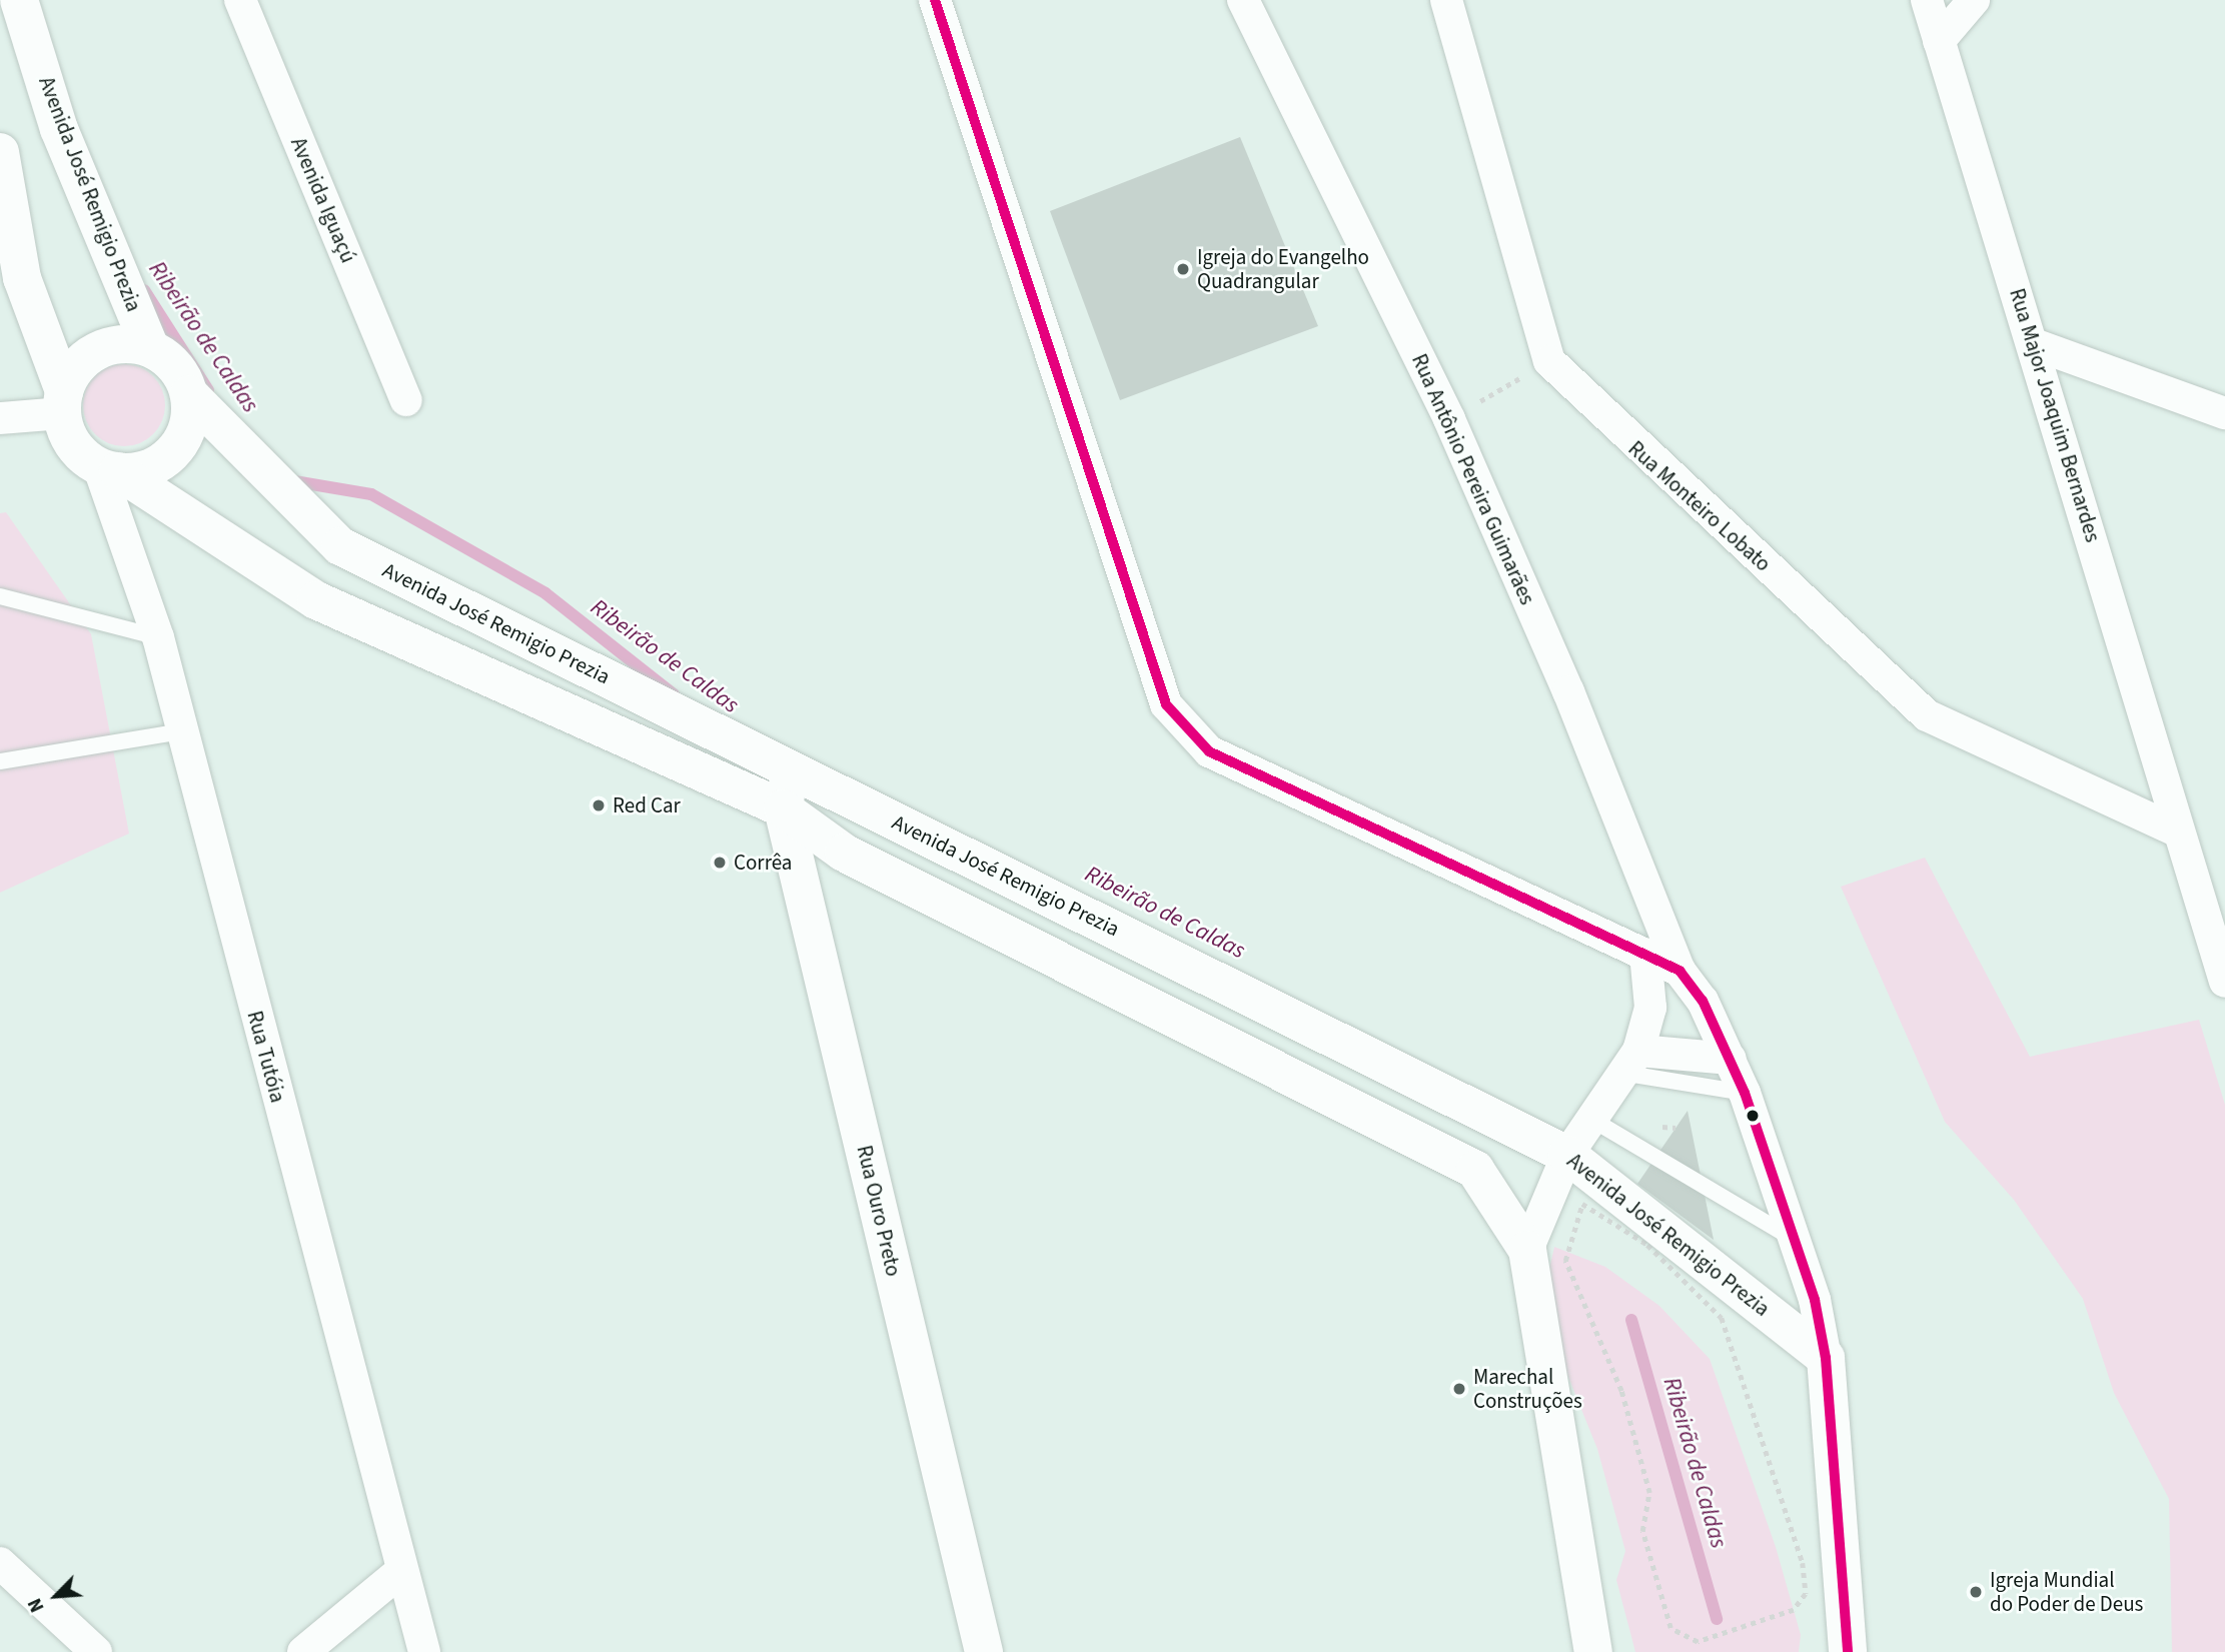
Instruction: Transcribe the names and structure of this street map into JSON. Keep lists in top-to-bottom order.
{
  "streets": {
    "main road": ["Avenida José Remigio Prezia", "Rua Ouro Preto"],
    "street": [
      "Avenida Iguaçú",
      "Rua Major Joaquim Bernardes",
      "Rua Antônio Pereira Guimarães",
      "Rua Monteiro Lobato",
      "Rua Tutóia"
    ]
  },
  "crossings": [
    ["Avenida José Remigio Prezia", "Rua Tutóia"],
    ["Avenida José Remigio Prezia", "Rua Ouro Preto"],
    ["Rua Major Joaquim Bernardes", "Rua Monteiro Lobato"]
  ],
  "water": ["Ribeirão de Caldas"],
  "places": [
    "Igreja do Evangelho Quadrangular",
    "Red Car",
    "Corrêa",
    "Marechal Construções",
    "Igreja Mundial do Poder de Deus"
  ],
  "north": "bottom left"
}
